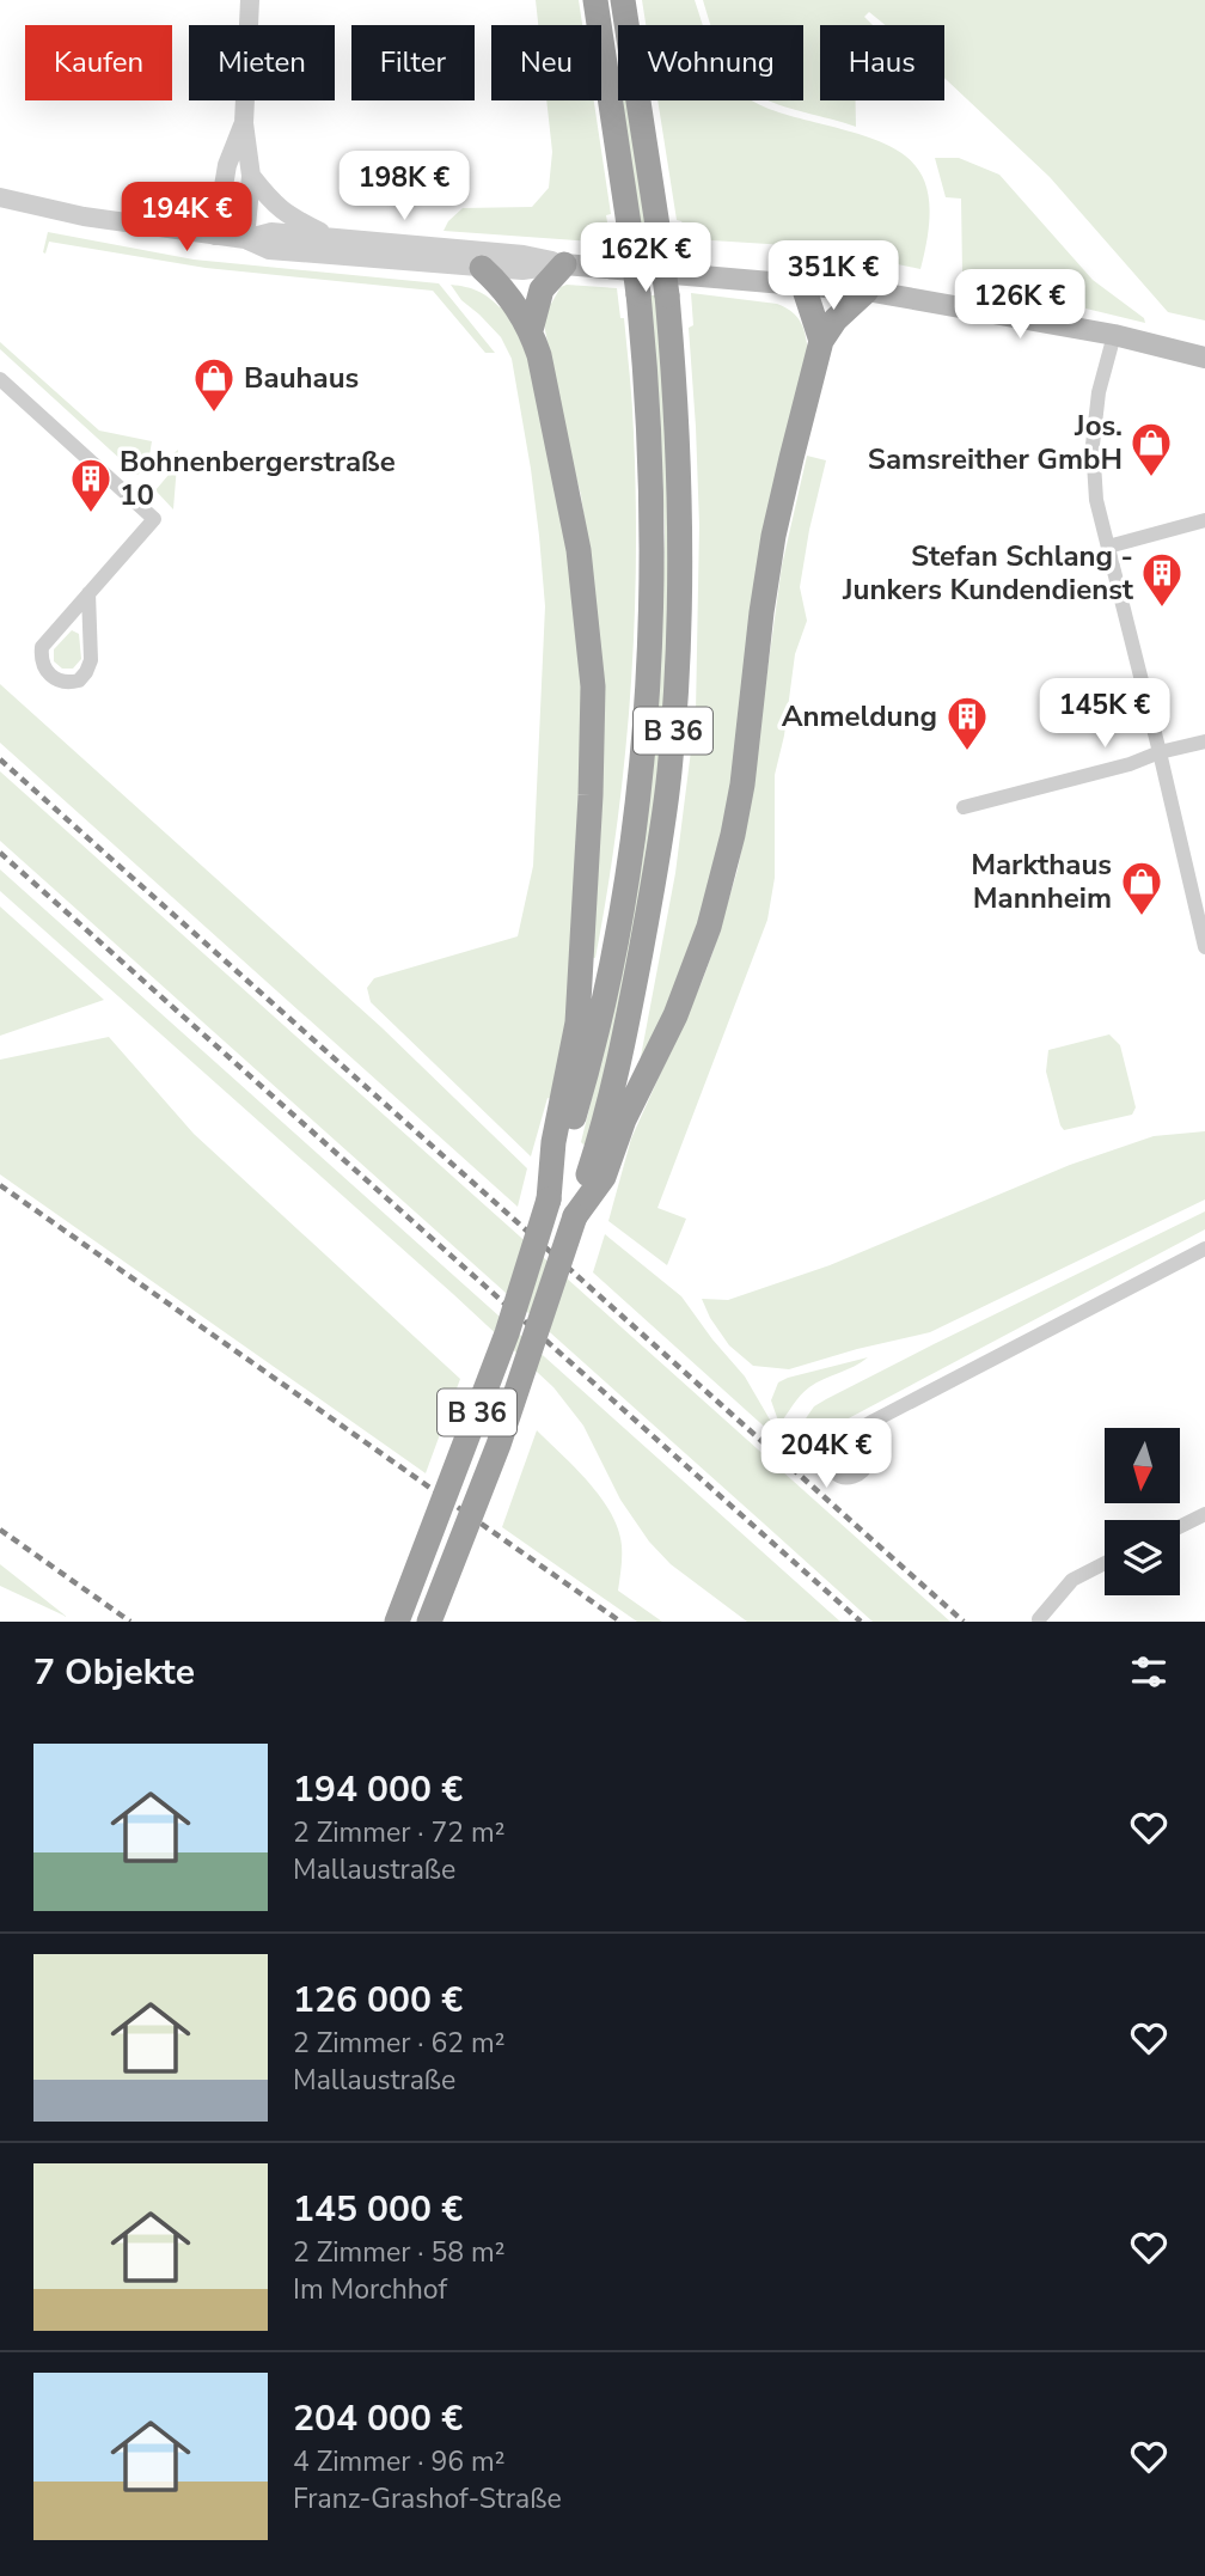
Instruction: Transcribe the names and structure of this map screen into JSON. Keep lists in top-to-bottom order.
{
  "streets": {
    "highway": ["B 36"]
  },
  "places": {
    "shop": ["Bauhaus", "Jos. Samsreither GmbH", "Markthaus Mannheim"],
    "building": ["Bohnenbergerstraße 10", "Stefan Schlang - Junkers Kundendienst", "Anmeldung"]
  },
  "north": "bottom",
  "page": {
    "chip": [
      "Kaufen",
      "Mieten",
      "Filter",
      "Neu",
      "Wohnung",
      "Haus"
    ],
    "price": [
      "198K €",
      "194K €",
      "162K €",
      "351K €",
      "126K €",
      "145K €",
      "204K €"
    ],
    "heading": "7 Objekte",
    "list": [
      {
        "name": "194 000 €",
        "note": "2 Zimmer · 72 m² · Mallaustraße"
      },
      {
        "name": "126 000 €",
        "note": "2 Zimmer · 62 m² · Mallaustraße"
      },
      {
        "name": "145 000 €",
        "note": "2 Zimmer · 58 m² · Im Morchhof"
      },
      {
        "name": "204 000 €",
        "note": "4 Zimmer · 96 m² · Franz-Grashof-Straße"
      }
    ]
  }
}
